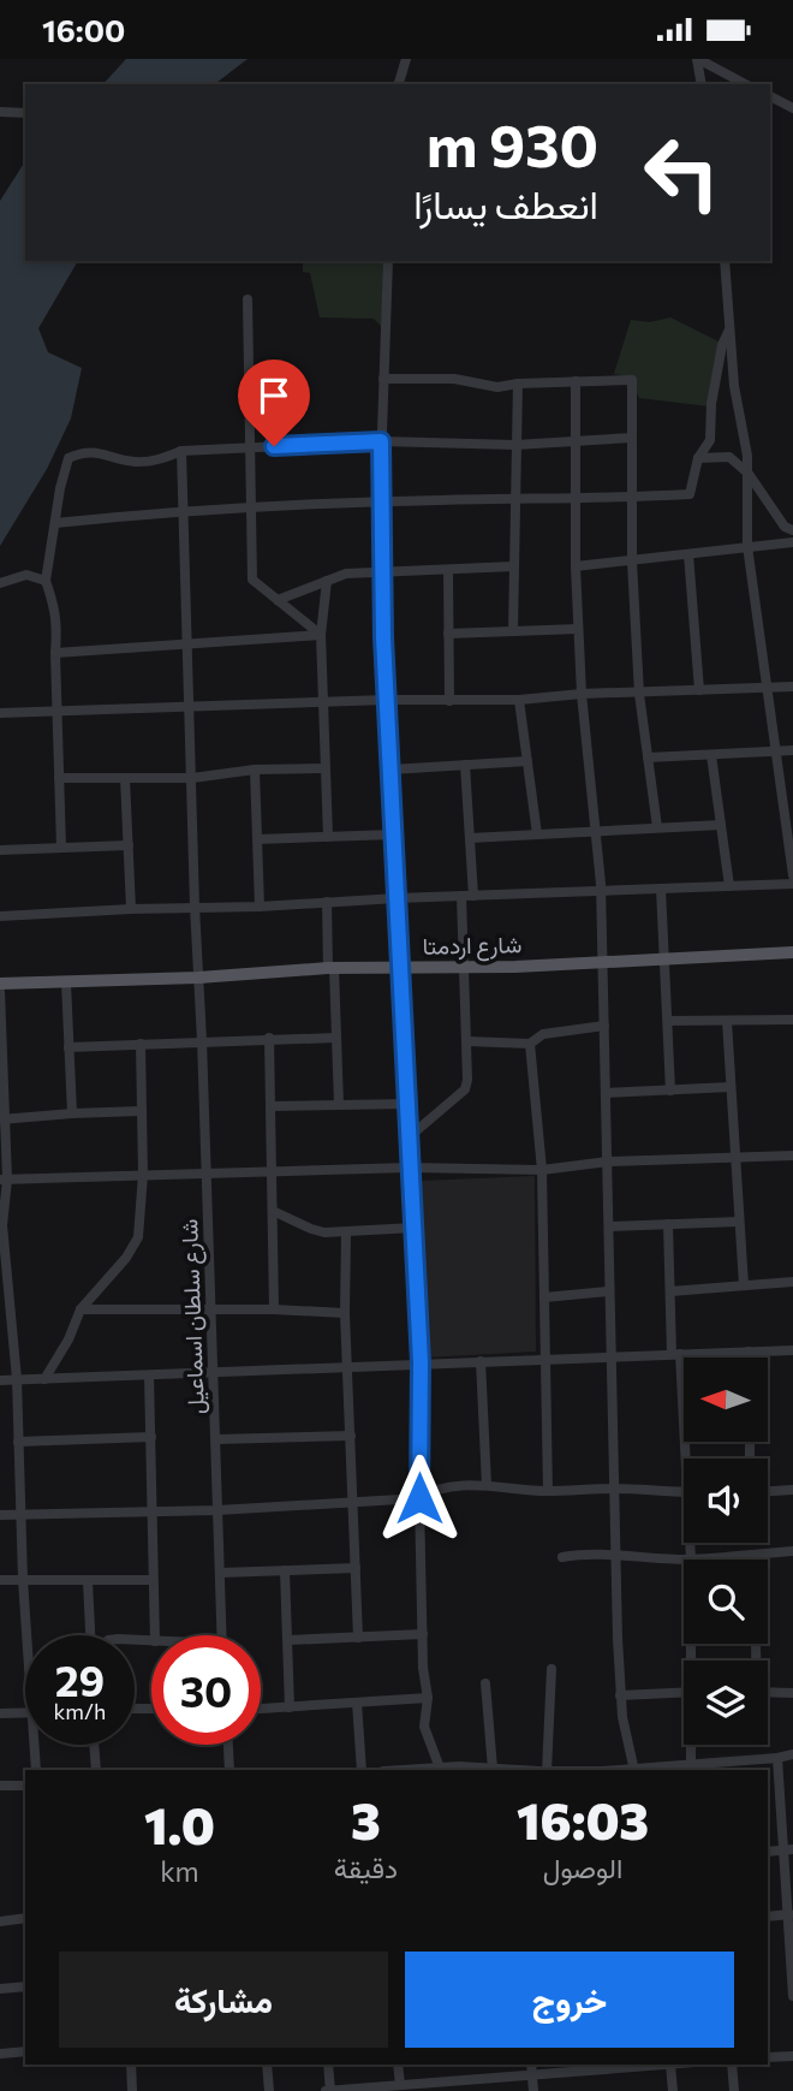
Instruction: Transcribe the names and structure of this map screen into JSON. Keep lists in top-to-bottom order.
{
  "streets": {
    "main road": ["شارع اردمتا"],
    "street": ["شارع سلطان اسماعيل"]
  },
  "crossings": [
    ["شارع اردمتا", "شارع سلطان اسماعيل"]
  ],
  "north": "left",
  "page": {
    "status": "16:00",
    "turn": ["930 m", "انعطف يسارًا"],
    "speed": "29 km/h",
    "limit": "30",
    "eta": [
      "16:03",
      "الوصول",
      "3",
      "دقيقة",
      "1.0",
      "km"
    ],
    "buttons": ["خروج", "مشاركة"]
  }
}
